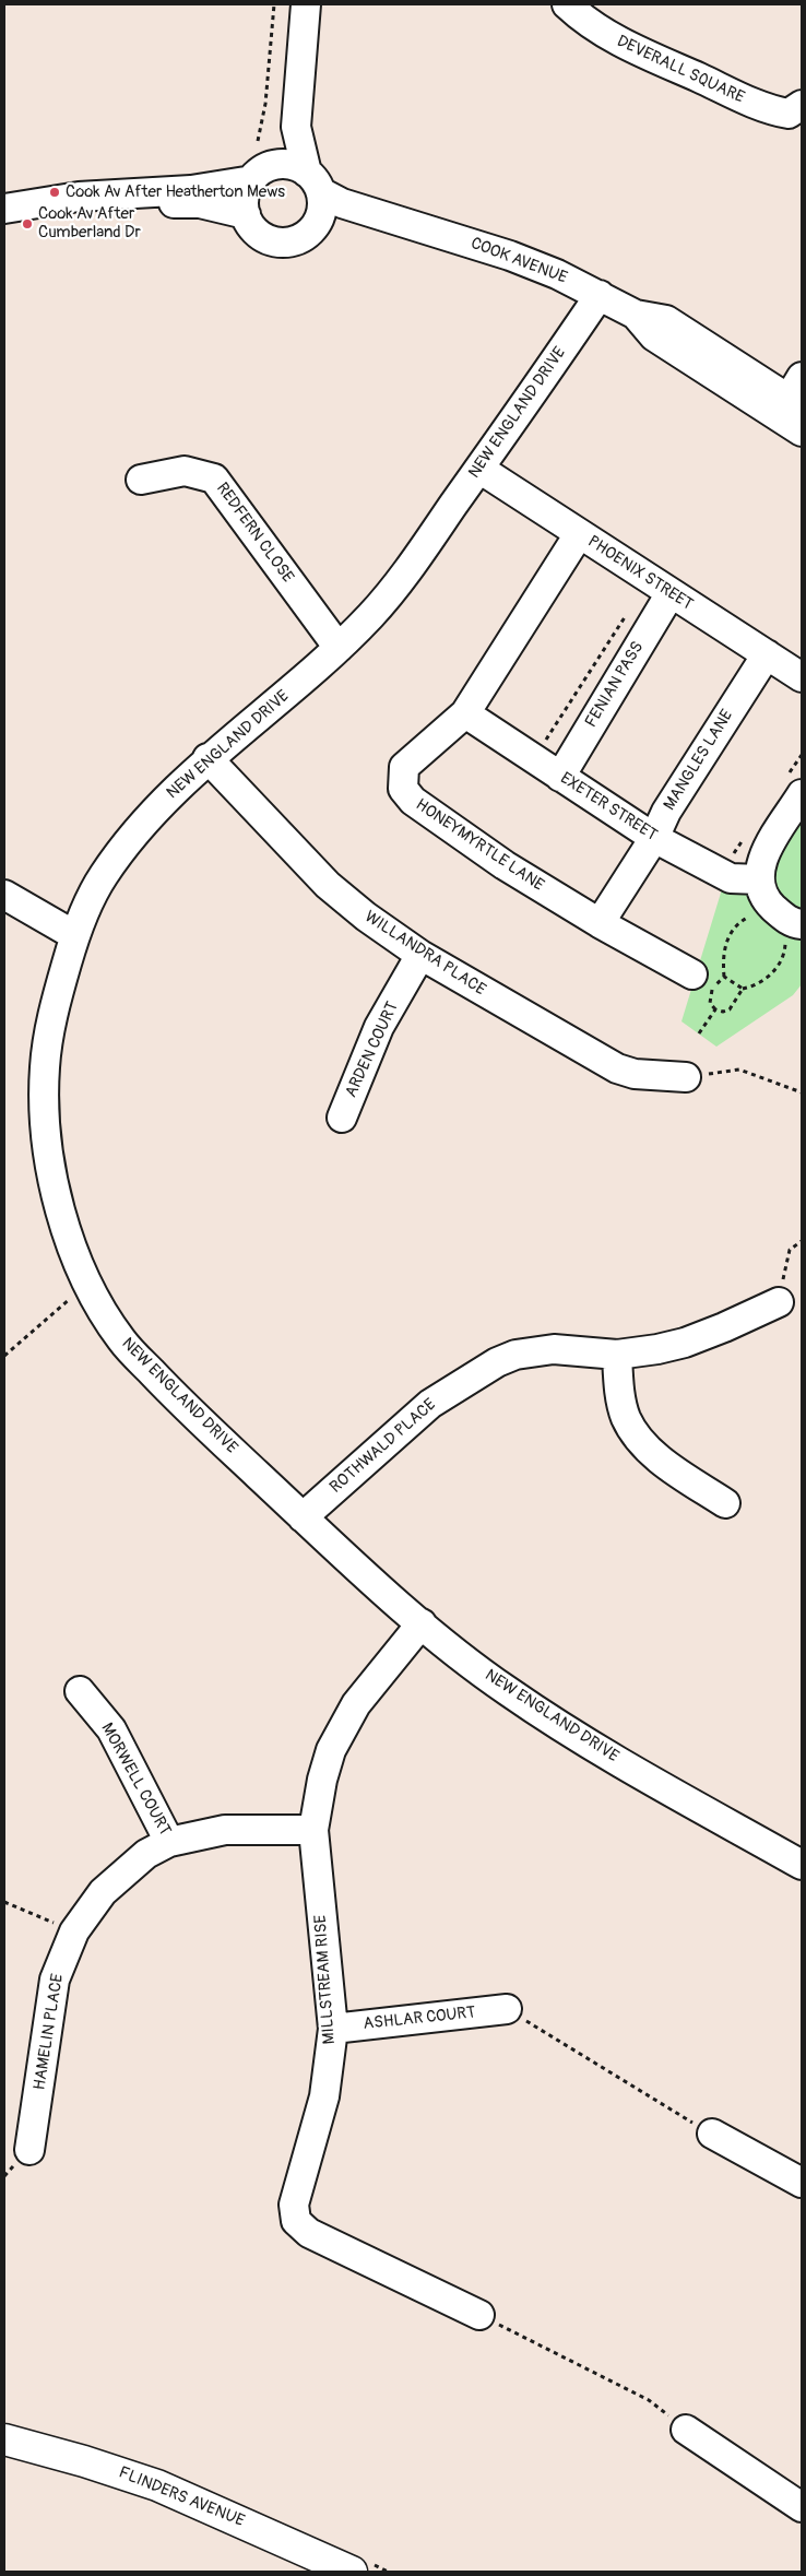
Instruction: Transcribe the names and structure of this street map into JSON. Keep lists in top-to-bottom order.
{
  "streets": {
    "main road": ["FLINDERS AVENUE"],
    "street": [
      "DEVERALL SQUARE",
      "COOK AVENUE",
      "NEW ENGLAND DRIVE",
      "REDFERN CLOSE",
      "PHOENIX STREET",
      "FENIAN PASS",
      "MANGLES LANE",
      "EXETER STREET",
      "HONEYMYRTLE LANE",
      "WILLANDRA PLACE",
      "ARDEN COURT",
      "ROTHWALD PLACE",
      "MORWELL COURT",
      "MILLSTREAM RISE",
      "ASHLAR COURT",
      "HAMELIN PLACE"
    ]
  },
  "crossings": [
    ["COOK AVENUE", "NEW ENGLAND DRIVE"],
    ["NEW ENGLAND DRIVE", "REDFERN CLOSE"],
    ["NEW ENGLAND DRIVE", "PHOENIX STREET"],
    ["NEW ENGLAND DRIVE", "WILLANDRA PLACE"],
    ["NEW ENGLAND DRIVE", "ROTHWALD PLACE"],
    ["NEW ENGLAND DRIVE", "MILLSTREAM RISE"],
    ["PHOENIX STREET", "FENIAN PASS"],
    ["PHOENIX STREET", "MANGLES LANE"],
    ["PHOENIX STREET", "HONEYMYRTLE LANE"],
    ["FENIAN PASS", "EXETER STREET"],
    ["MANGLES LANE", "EXETER STREET"],
    ["MANGLES LANE", "HONEYMYRTLE LANE"],
    ["EXETER STREET", "HONEYMYRTLE LANE"],
    ["WILLANDRA PLACE", "ARDEN COURT"],
    ["MORWELL COURT", "HAMELIN PLACE"],
    ["MILLSTREAM RISE", "ASHLAR COURT"],
    ["MILLSTREAM RISE", "HAMELIN PLACE"]
  ],
  "places": ["Cook Av After Heatherton Mews", "Cook Av After Cumberland Dr"]
}
